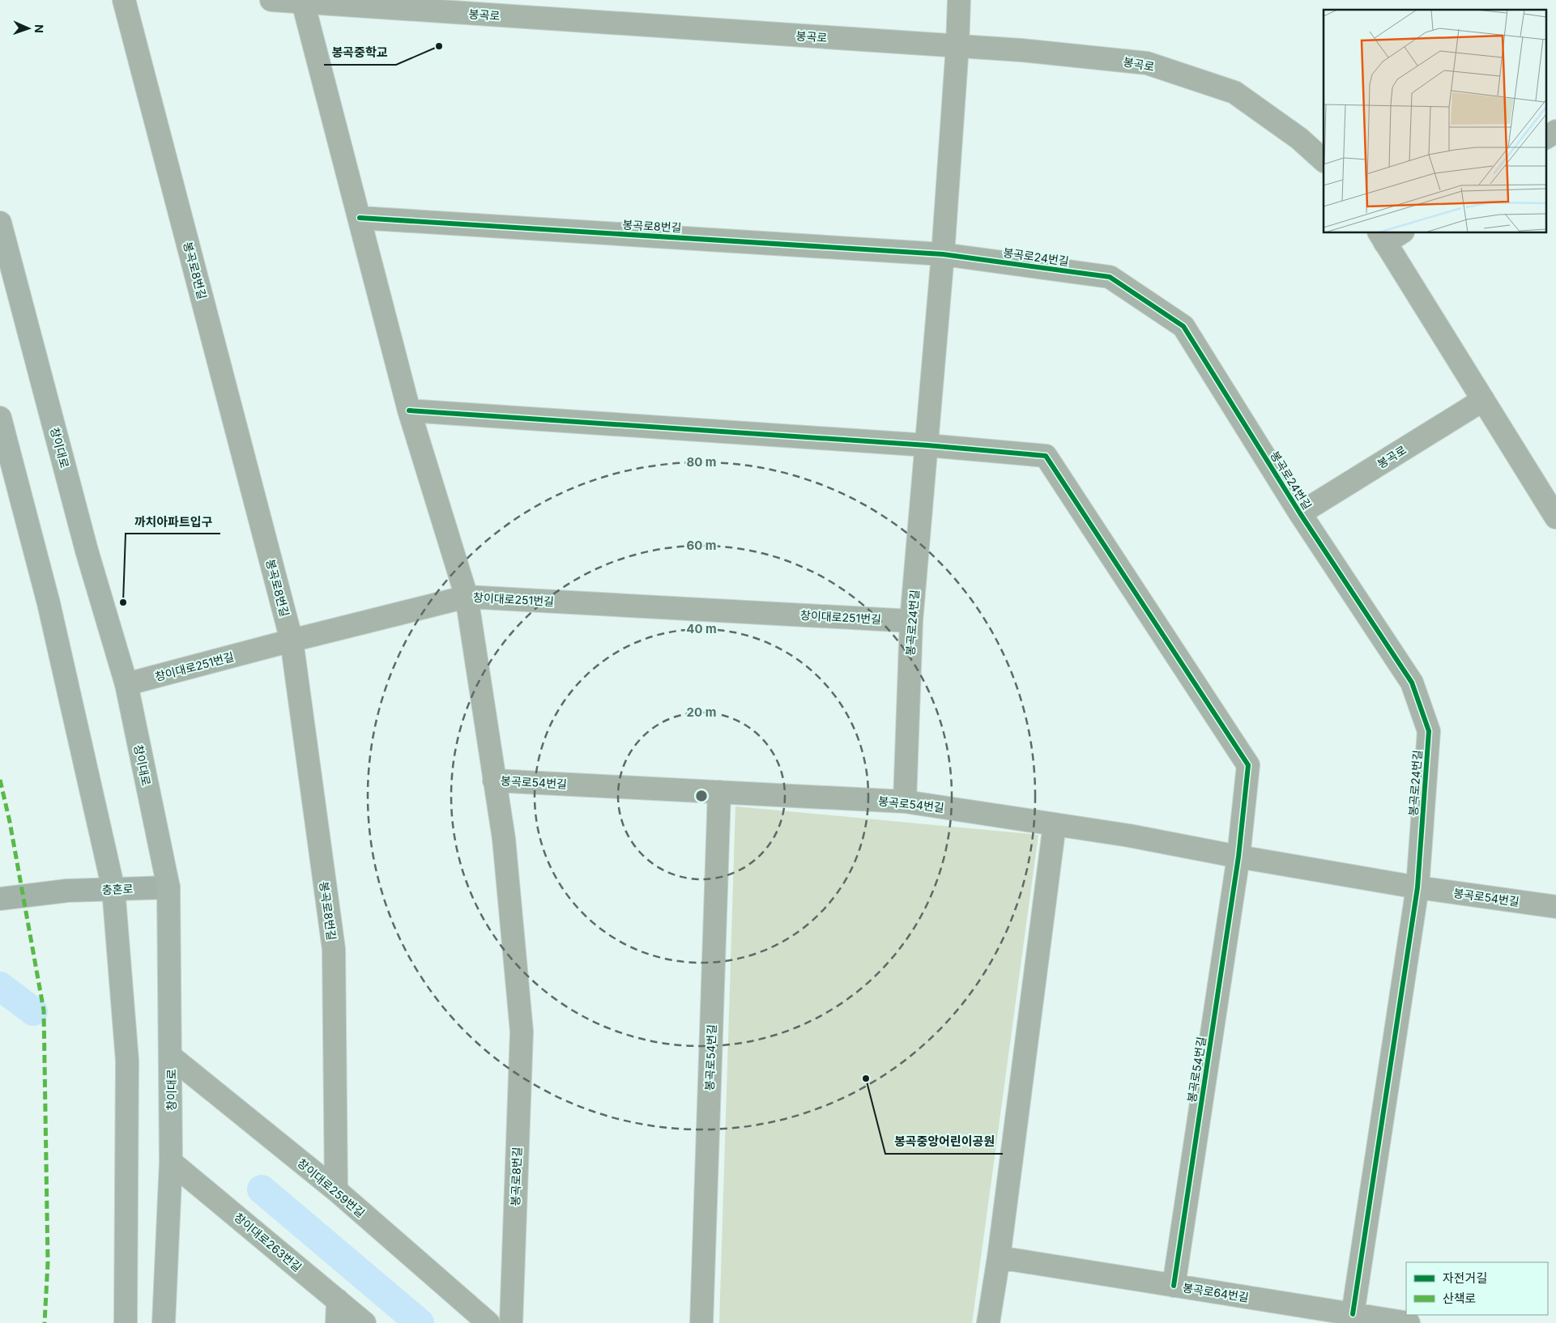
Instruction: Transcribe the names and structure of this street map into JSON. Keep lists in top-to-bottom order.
{
  "streets": {
    "main road": ["창이대로", "충혼로"],
    "street": [
      "봉곡로",
      "봉곡로8번길",
      "봉곡로24번길",
      "창이대로251번길",
      "봉곡로54번길",
      "창이대로259번길",
      "창이대로263번길",
      "봉곡로64번길"
    ]
  },
  "crossings": [
    ["봉곡로", "봉곡로8번길"],
    ["봉곡로", "봉곡로24번길"],
    ["봉곡로8번길", "봉곡로24번길"],
    ["봉곡로8번길", "창이대로251번길"],
    ["봉곡로8번길", "봉곡로54번길"],
    ["봉곡로8번길", "창이대로259번길"],
    ["봉곡로24번길", "창이대로251번길"],
    ["봉곡로24번길", "봉곡로54번길"],
    ["창이대로", "창이대로251번길"],
    ["창이대로", "충혼로"],
    ["창이대로", "창이대로259번길"],
    ["창이대로", "창이대로263번길"],
    ["봉곡로54번길", "봉곡로64번길"]
  ],
  "places": ["봉곡중학교", "까치아파트입구", "봉곡중앙어린이공원"],
  "legend": ["자전거길", "산책로"],
  "north": "right",
  "rings": [
    "80 m",
    "60 m",
    "40 m",
    "20 m"
  ]
}
